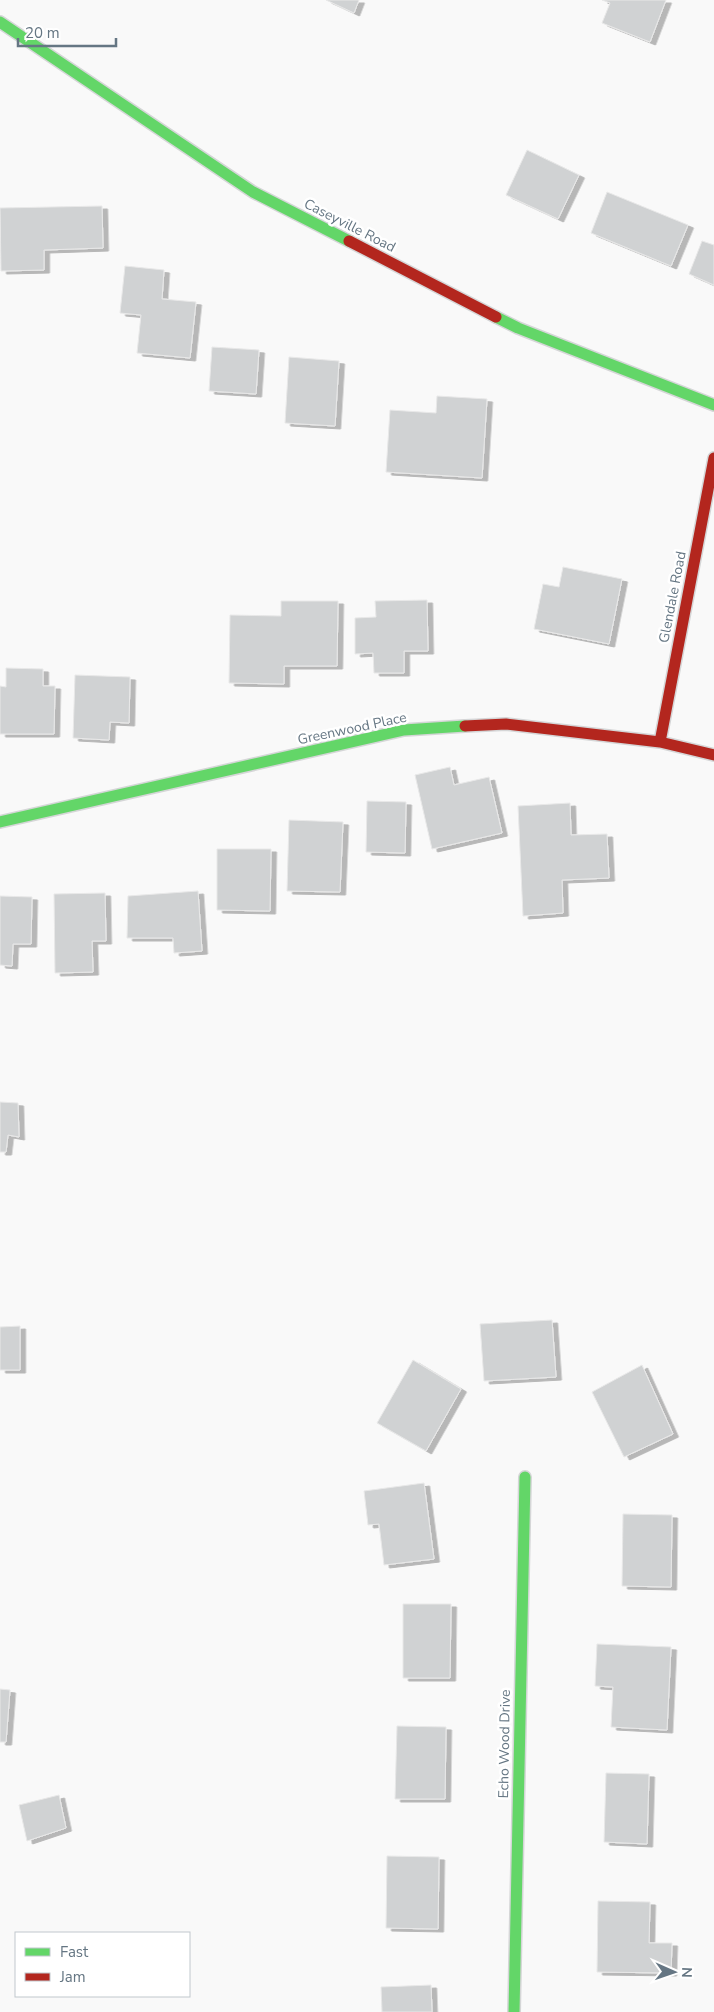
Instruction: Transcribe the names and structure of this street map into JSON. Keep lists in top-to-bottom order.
{
  "streets": {
    "street": [
      "Caseyville Road",
      "Glendale Road",
      "Greenwood Place",
      "Echo Wood Drive"
    ]
  },
  "crossings": [
    ["Glendale Road", "Greenwood Place"]
  ],
  "legend": ["Fast", "Jam"],
  "scale_bar": "20 m",
  "north": "right"
}
